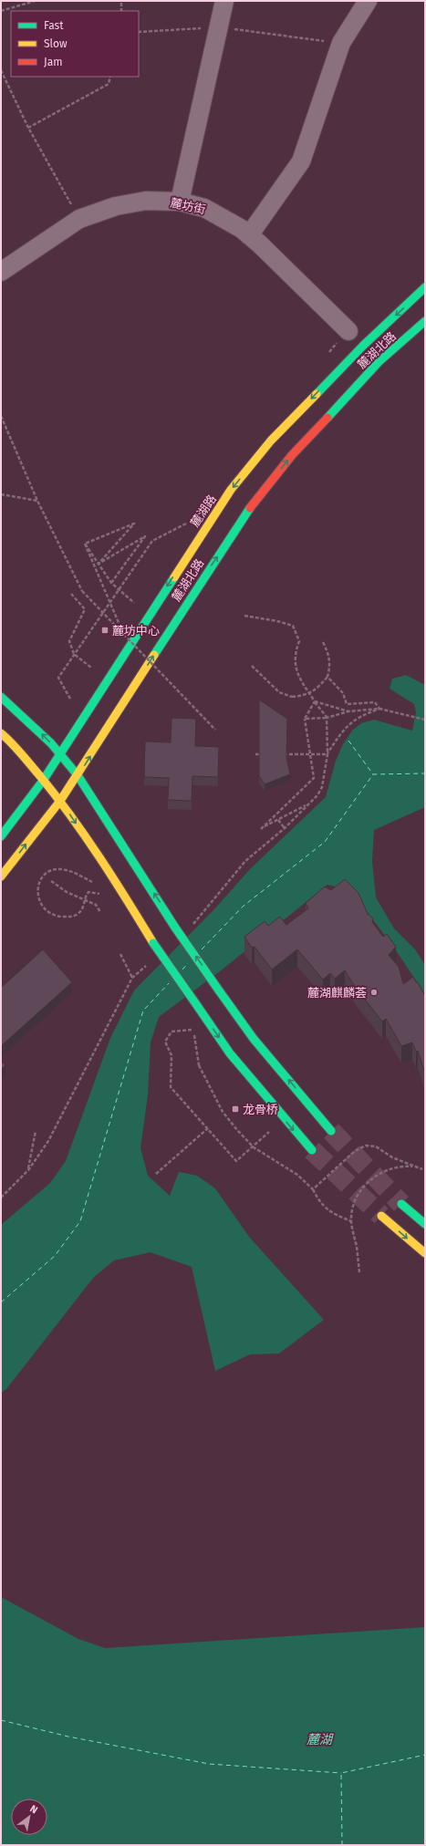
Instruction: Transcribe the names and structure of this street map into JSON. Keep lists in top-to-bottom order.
{
  "streets": {
    "street": ["麓坊街", "麓湖北路", "麓湖路"]
  },
  "one_way": ["麓湖北路", "麓湖路"],
  "water": ["麓湖"],
  "places": {
    "transit": ["麓坊中心", "龙骨桥"],
    "other": ["麓湖麒麟荟"]
  },
  "legend": ["Fast", "Slow", "Jam"],
  "north": "top right"
}
